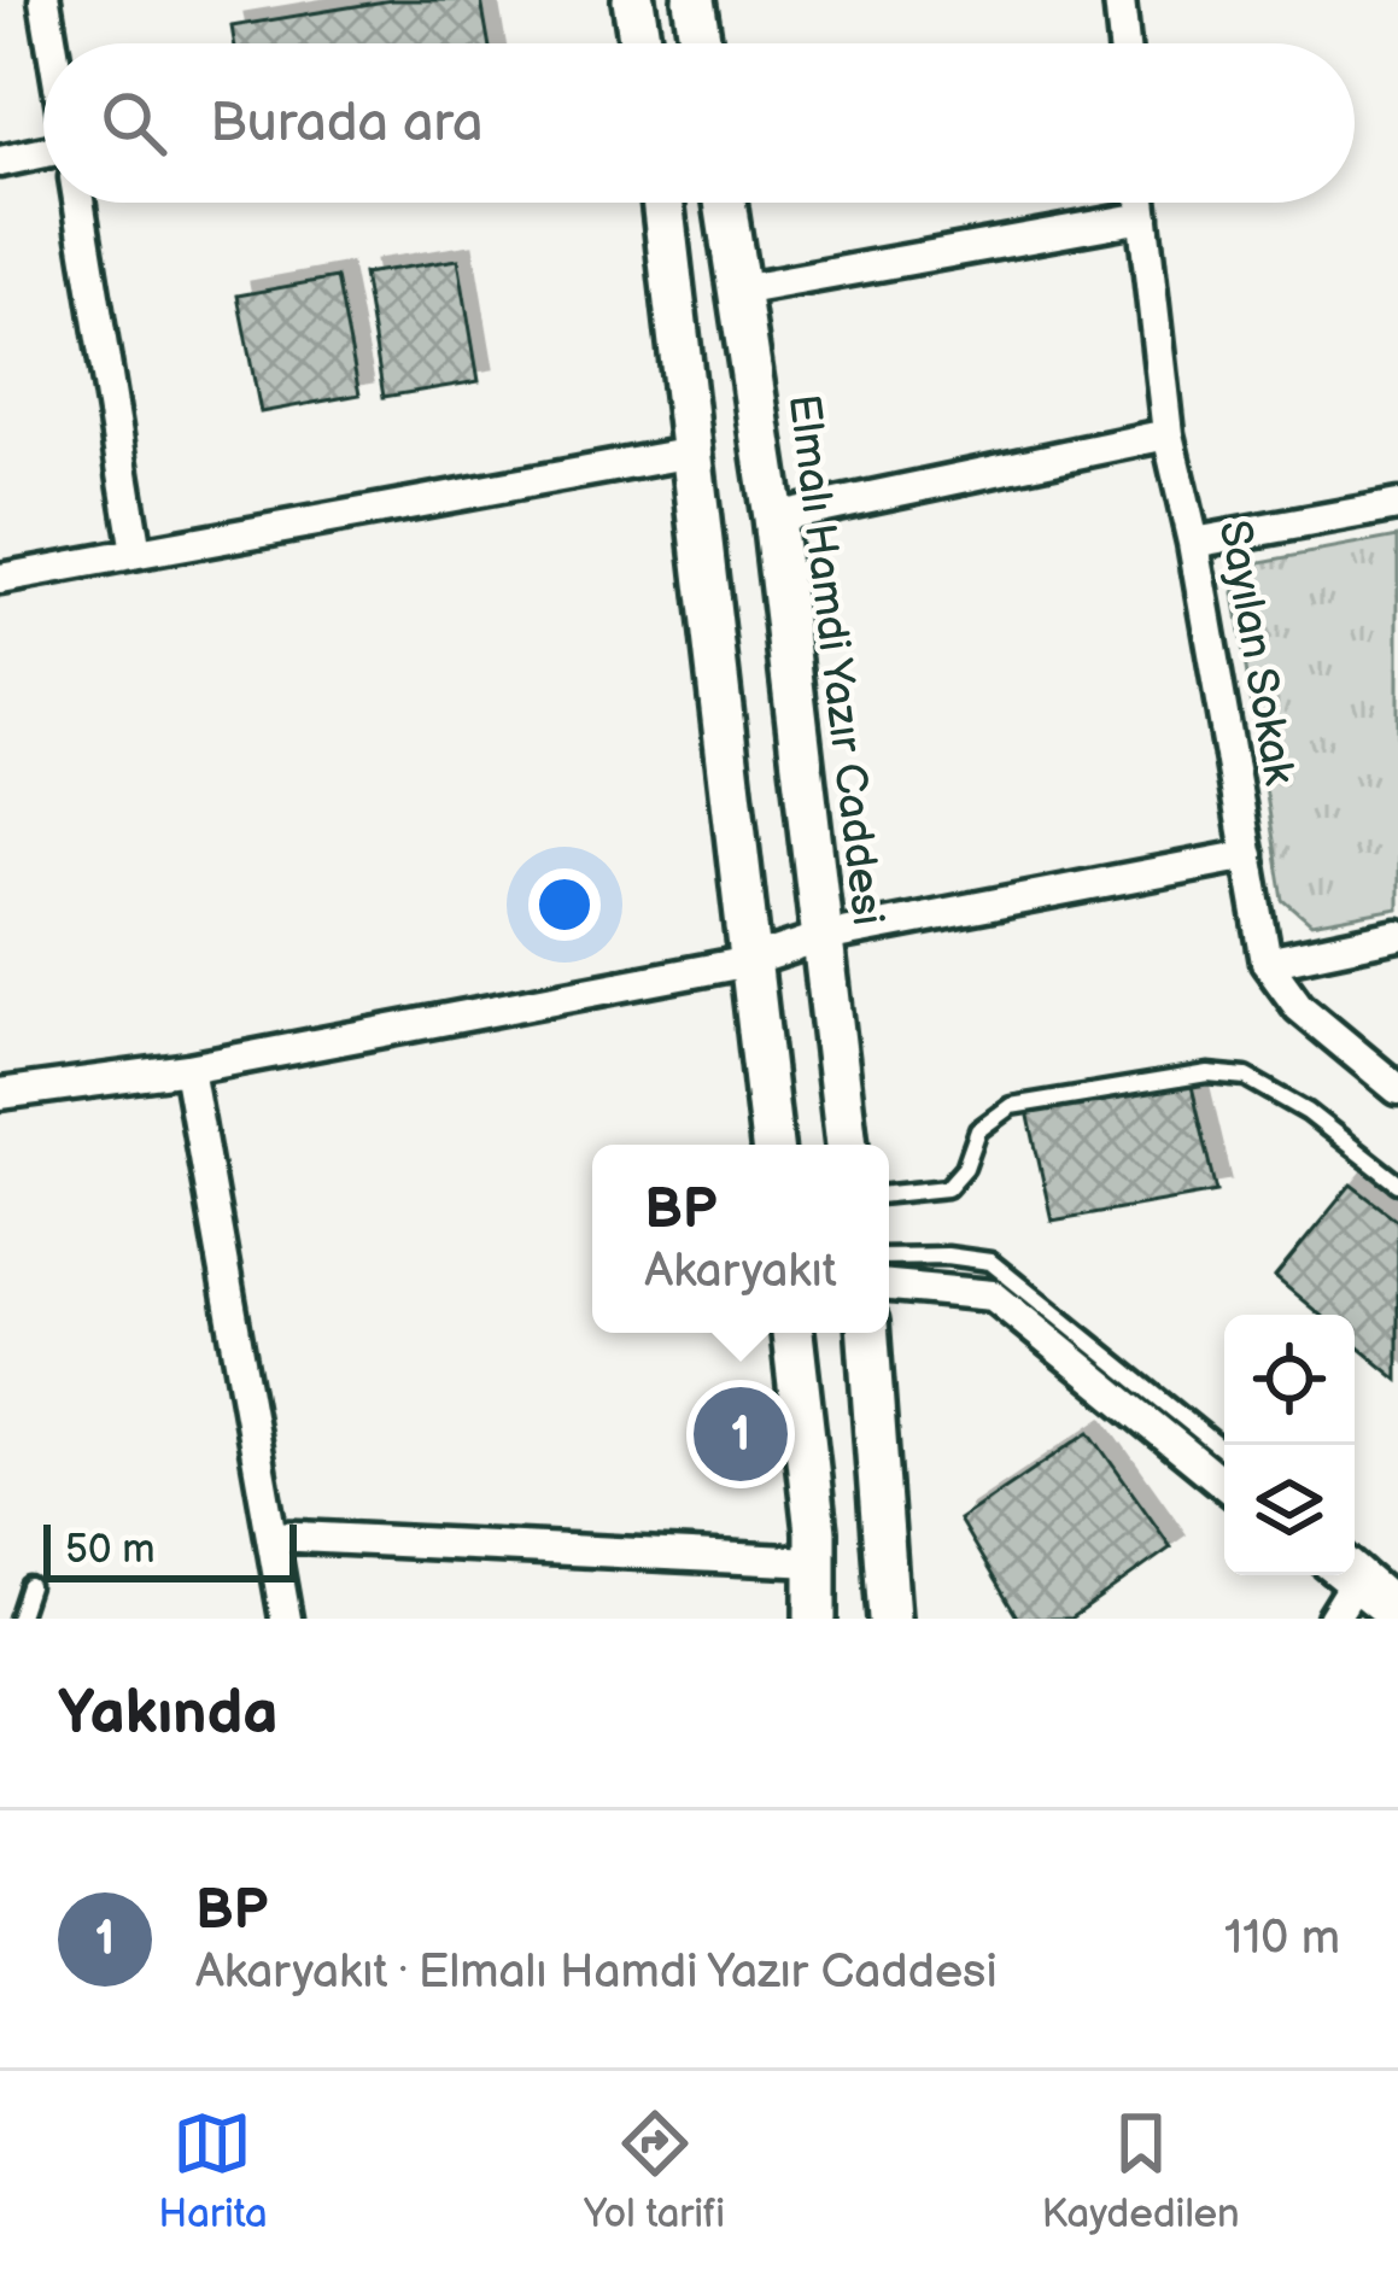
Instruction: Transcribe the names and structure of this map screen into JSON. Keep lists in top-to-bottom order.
{
  "streets": {
    "main road": ["Elmalı Hamdi Yazır Caddesi"],
    "street": ["Sayılan Sokak"]
  },
  "scale_bar": "50 m",
  "page": {
    "search": "Burada ara",
    "popup": ["BP", "Akaryakıt"],
    "pins": "1",
    "scale": "50 m",
    "heading": "Yakında",
    "list": [
      {
        "mark": "1",
        "name": "BP",
        "note": "Akaryakıt · Elmalı Hamdi Yazır Caddesi",
        "value": "110 m"
      }
    ],
    "nav": ["Harita", "Yol tarifi", "Kaydedilen"]
  }
}
